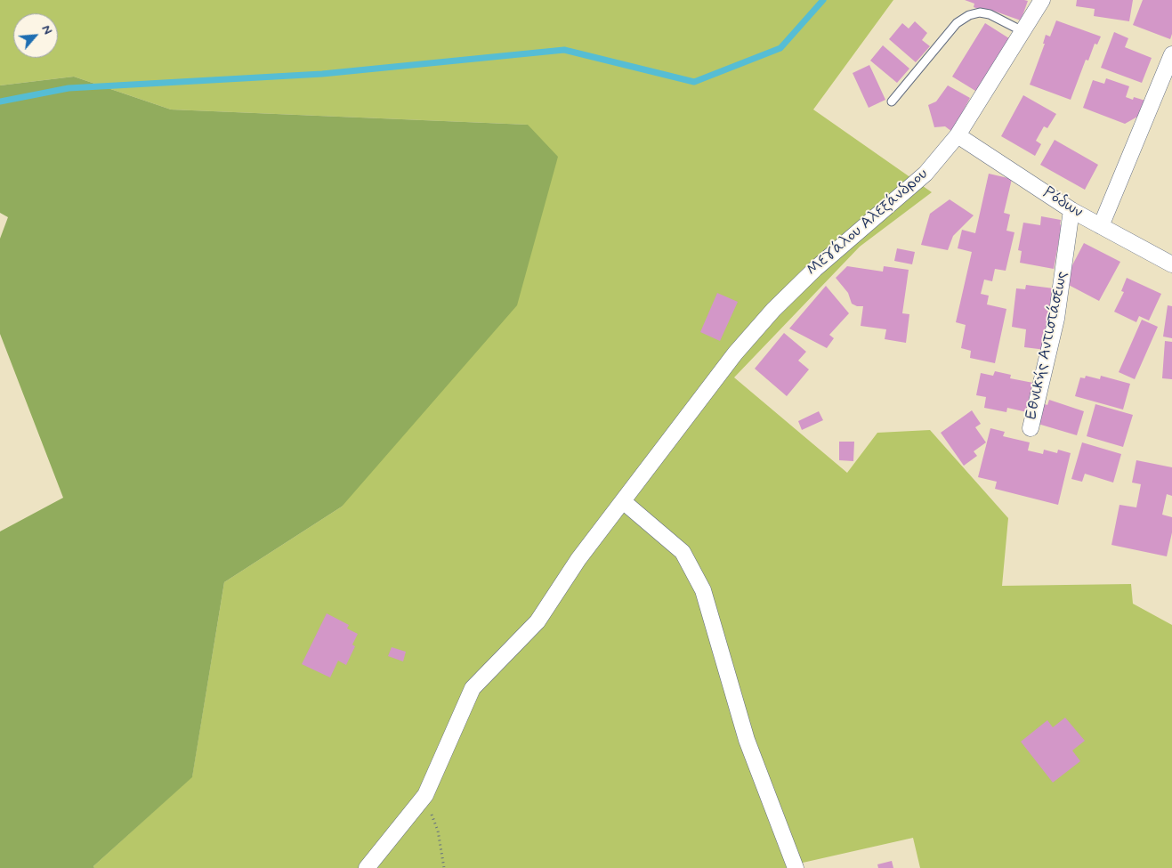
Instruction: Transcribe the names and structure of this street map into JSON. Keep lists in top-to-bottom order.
{
  "streets": {
    "street": ["Ρόδων", "Μεγάλου Αλεξάνδρου", "Εθνικής Αντιστάσεως"]
  },
  "crossings": [
    ["Ρόδων", "Μεγάλου Αλεξάνδρου"],
    ["Ρόδων", "Εθνικής Αντιστάσεως"]
  ],
  "north": "top right"
}
